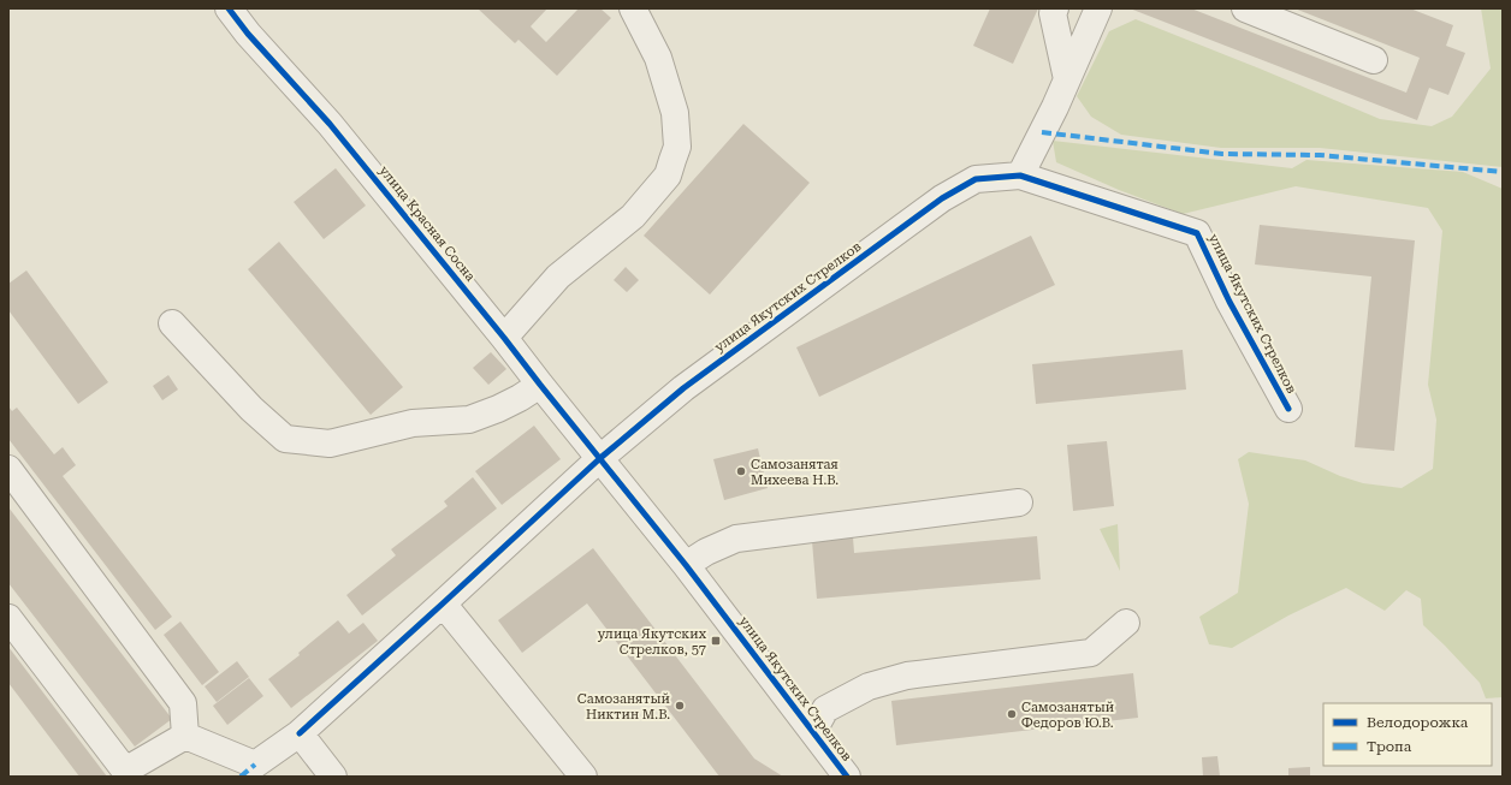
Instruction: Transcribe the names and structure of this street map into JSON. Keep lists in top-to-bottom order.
{
  "streets": {
    "street": ["улица Красная Сосна", "улица Якутских Стрелков"]
  },
  "crossings": [
    ["улица Красная Сосна", "улица Якутских Стрелков"]
  ],
  "places": {
    "other": ["Самозанятая Михеева Н.В.", "Самозанятый Никтин М.В.", "Самозанятый Федоров Ю.В."],
    "transit": ["улица Якутских Стрелков, 57"]
  },
  "legend": ["Велодорожка", "Тропа"]
}
